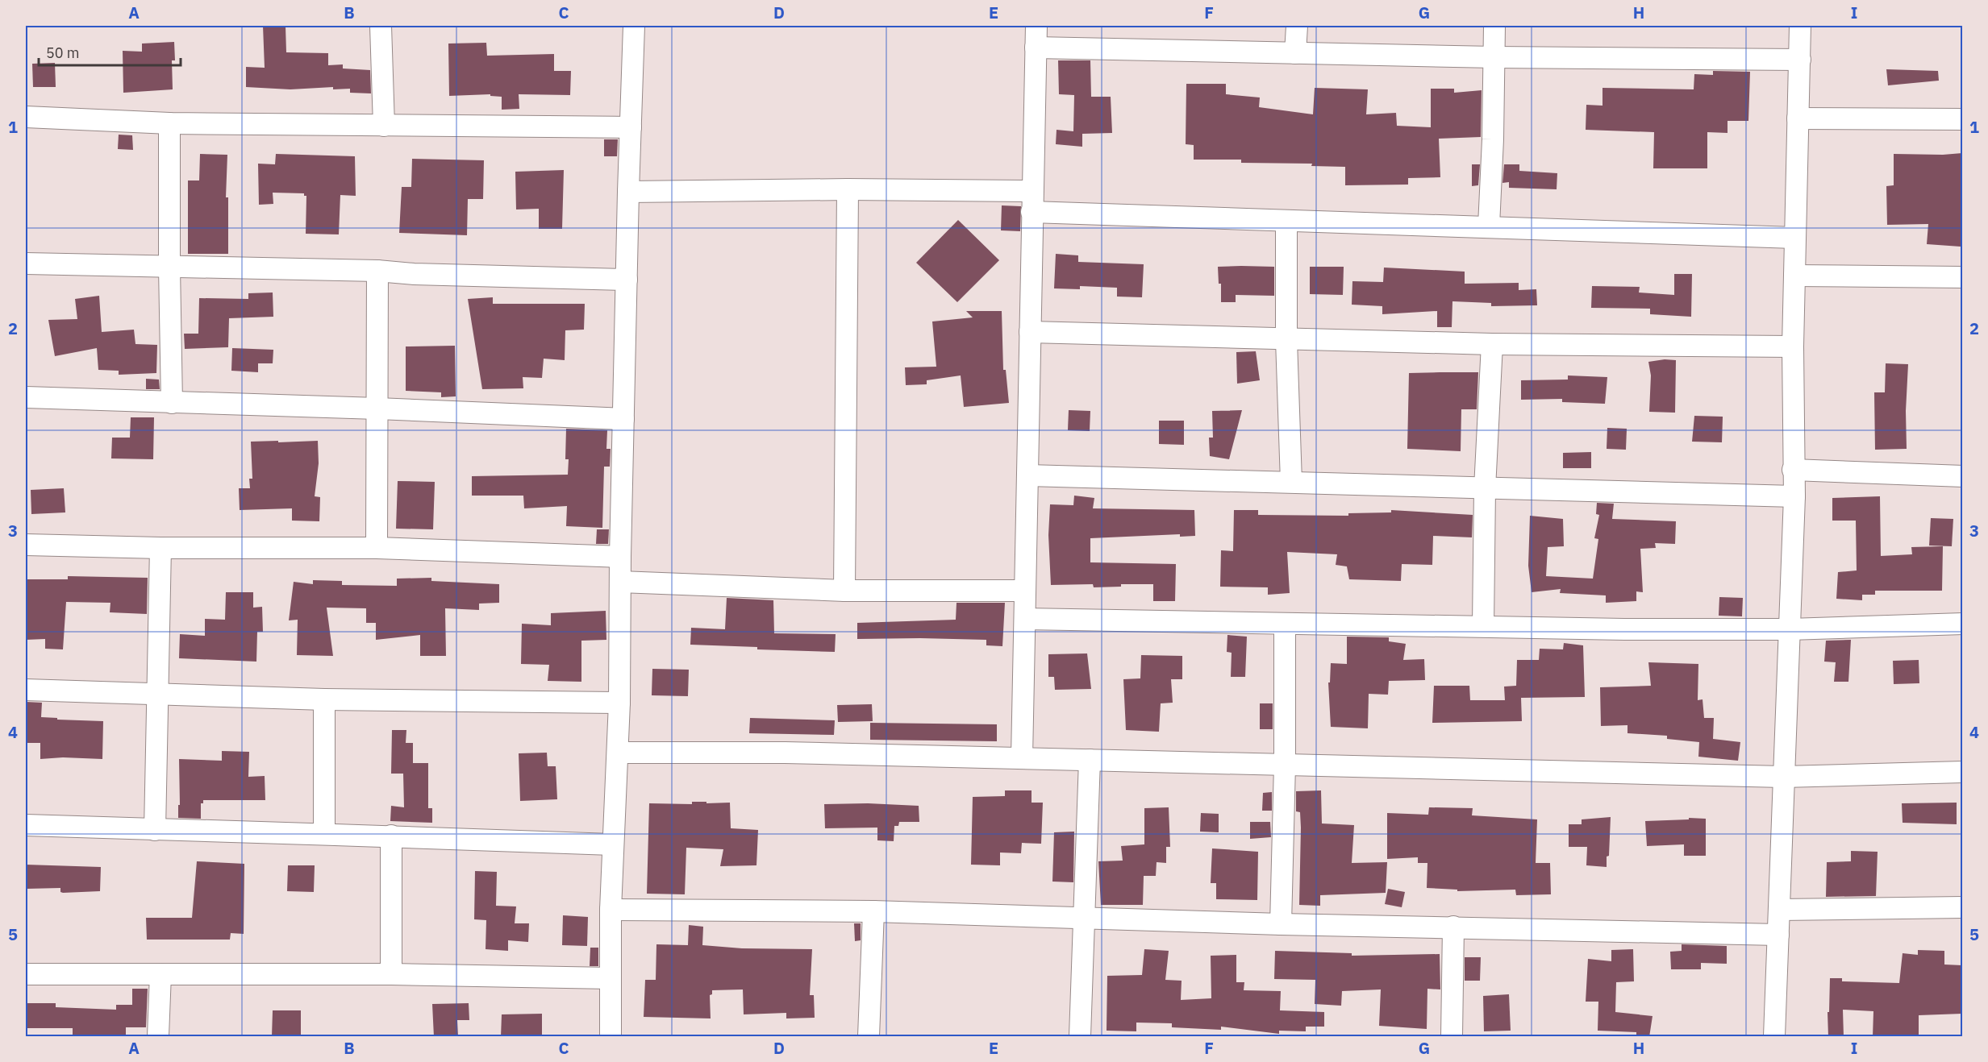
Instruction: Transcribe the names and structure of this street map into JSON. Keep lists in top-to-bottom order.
{
  "scale_bar": "50 m",
  "grid": {
    "columns": [
      "A",
      "B",
      "C",
      "D",
      "E",
      "F",
      "G",
      "H",
      "I"
    ],
    "rows": [
      "1",
      "2",
      "3",
      "4",
      "5"
    ]
  }
}
